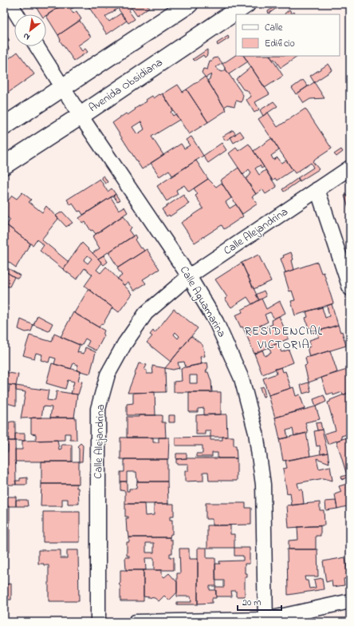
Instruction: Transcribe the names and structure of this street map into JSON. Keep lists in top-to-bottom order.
{
  "streets": {
    "street": ["Avenida Obsidiana", "Calle Alejandrina", "Calle Aguamarina"]
  },
  "crossings": [
    ["Avenida Obsidiana", "Calle Aguamarina"],
    ["Calle Alejandrina", "Calle Aguamarina"]
  ],
  "districts": ["RESIDENCIAL VICTORIA"],
  "legend": ["Calle", "Edificio"],
  "scale_bar": "20 m",
  "north": "bottom left"
}
